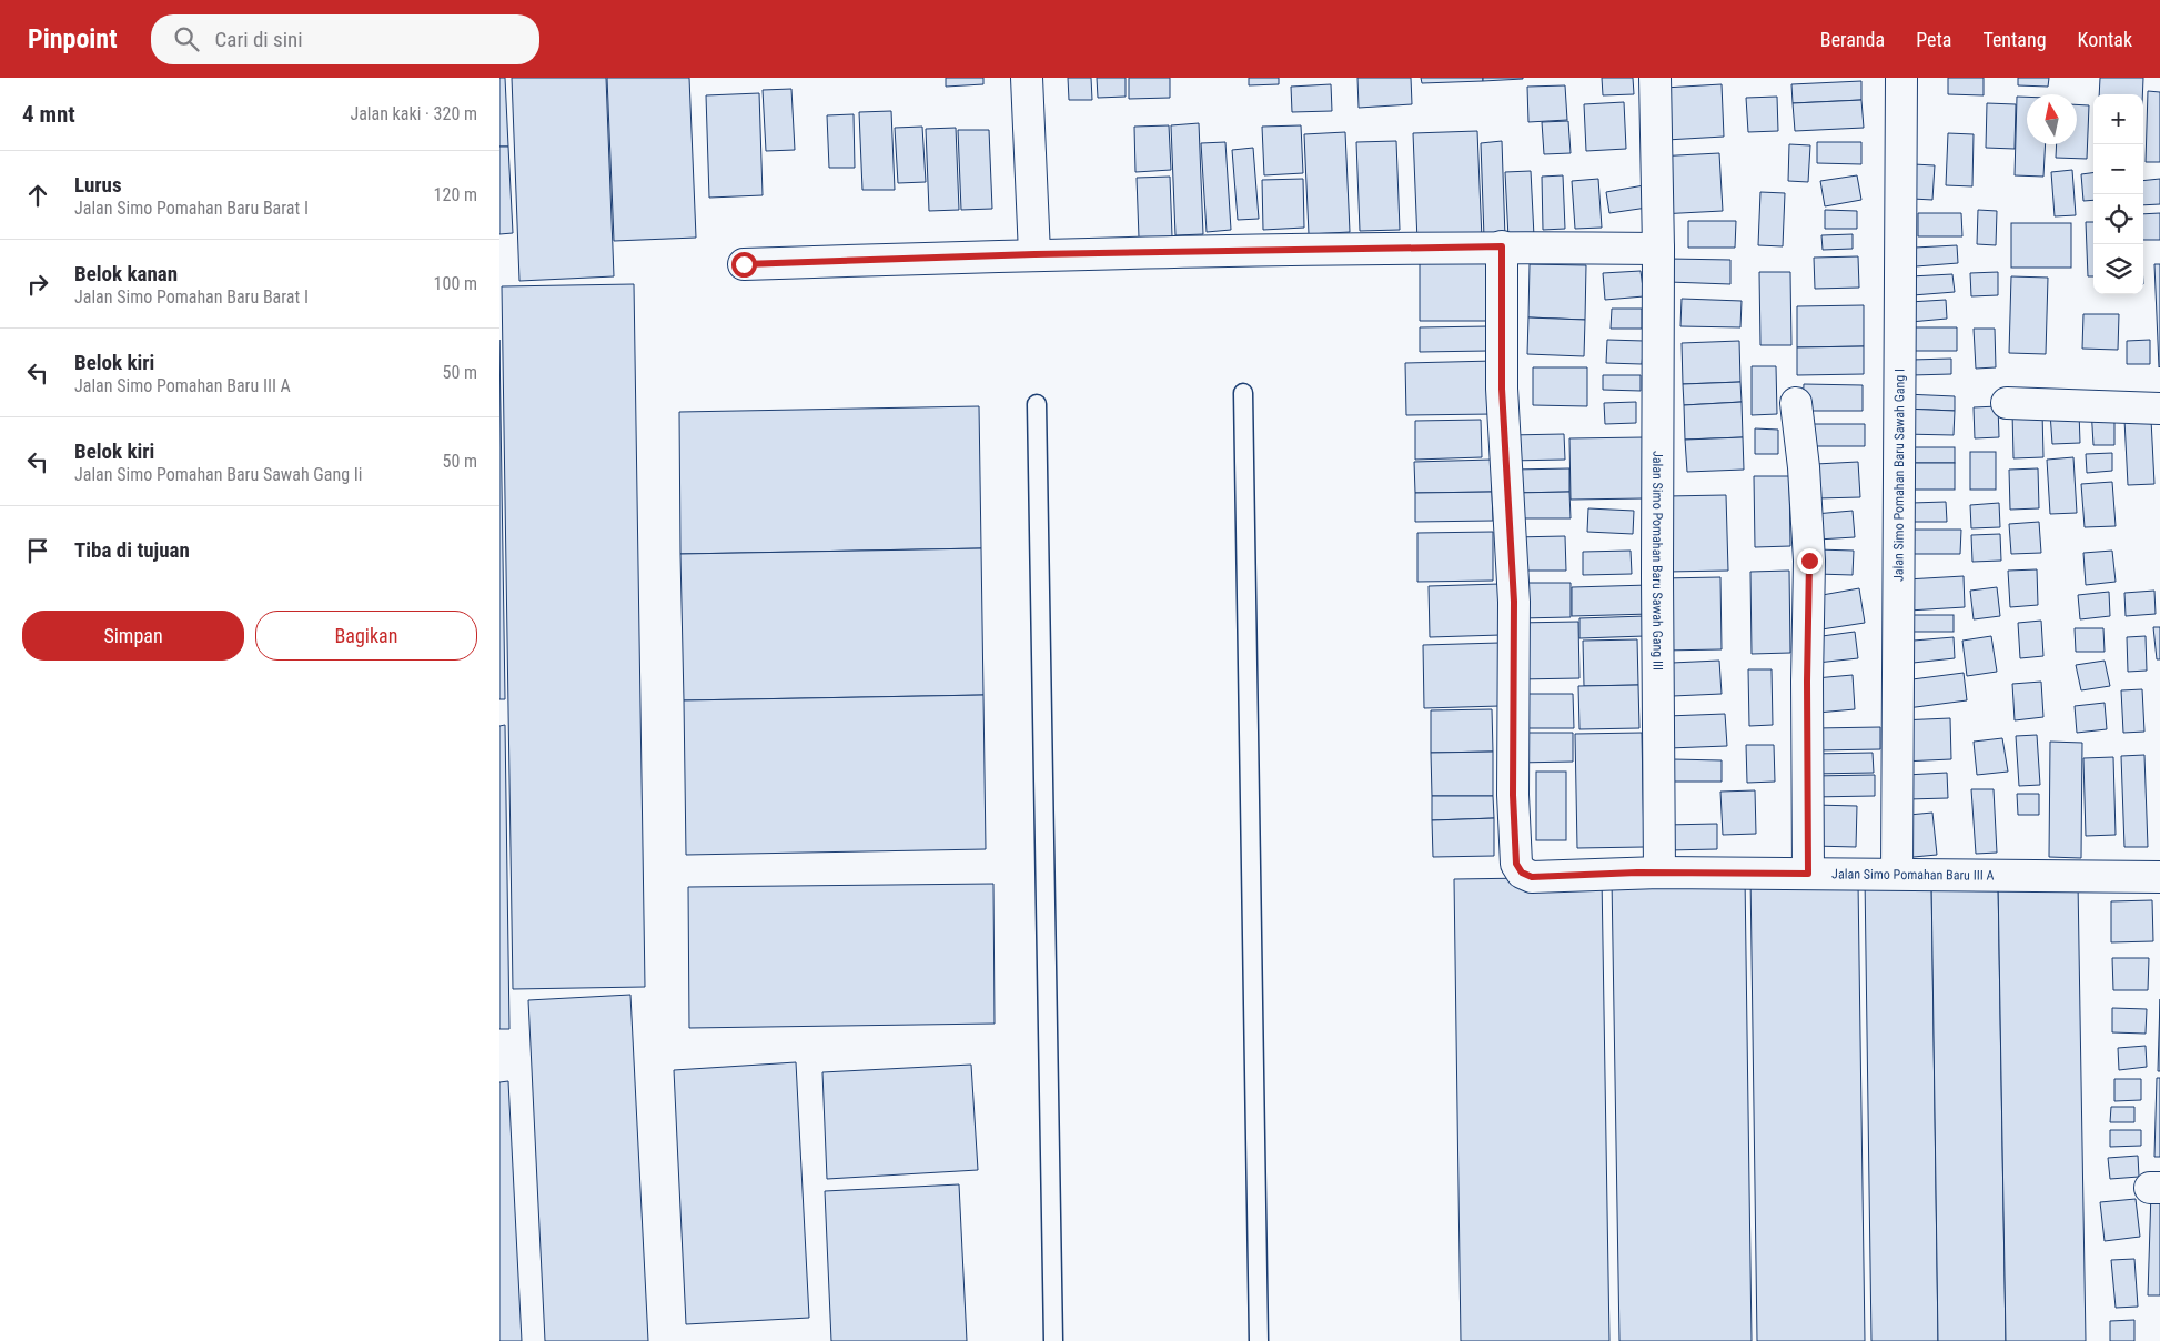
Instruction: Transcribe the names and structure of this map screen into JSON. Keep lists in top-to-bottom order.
{
  "streets": {
    "street": ["Jalan Simo Pomahan Baru Sawah Gang I", "Jalan Simo Pomahan Baru Sawah Gang III", "Jalan Simo Pomahan Baru III A"]
  },
  "crossings": [
    ["Jalan Simo Pomahan Baru Sawah Gang I", "Jalan Simo Pomahan Baru III A"],
    ["Jalan Simo Pomahan Baru Sawah Gang III", "Jalan Simo Pomahan Baru III A"]
  ],
  "north": "top",
  "page": {
    "header": "Pinpoint",
    "search": "Cari di sini",
    "nav": [
      "Beranda",
      "Peta",
      "Tentang",
      "Kontak"
    ],
    "heading": ["4 mnt", "Jalan kaki · 320 m"],
    "map_buttons": ["+", "−"],
    "list": [
      ["Lurus", "Jalan Simo Pomahan Baru Barat I", "120 m"],
      ["Belok kanan", "Jalan Simo Pomahan Baru Barat I", "100 m"],
      ["Belok kiri", "Jalan Simo Pomahan Baru III A", "50 m"],
      ["Belok kiri", "Jalan Simo Pomahan Baru Sawah Gang Ii", "50 m"],
      "Tiba di tujuan"
    ],
    "buttons": ["Simpan", "Bagikan"]
  }
}
